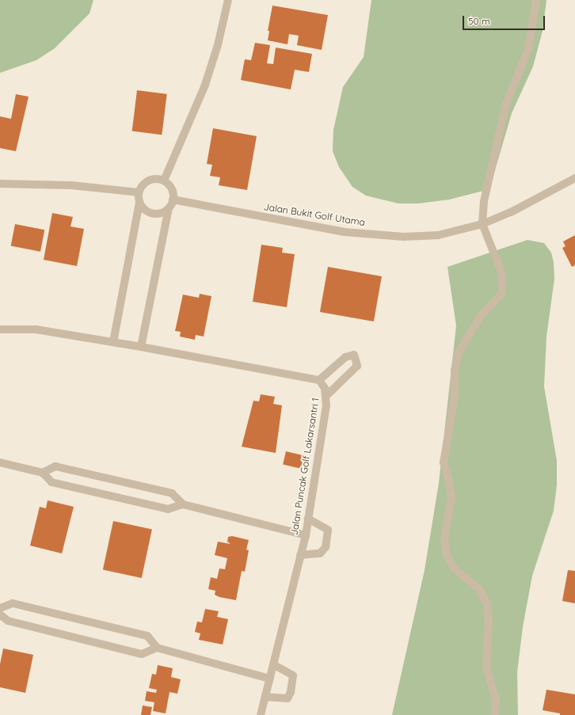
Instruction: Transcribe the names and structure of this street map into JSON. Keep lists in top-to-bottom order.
{
  "streets": {
    "street": ["Jalan Bukit Golf Utama", "Jalan Puncak Golf Lakarsantri 1"]
  },
  "scale_bar": "50 m"
}
